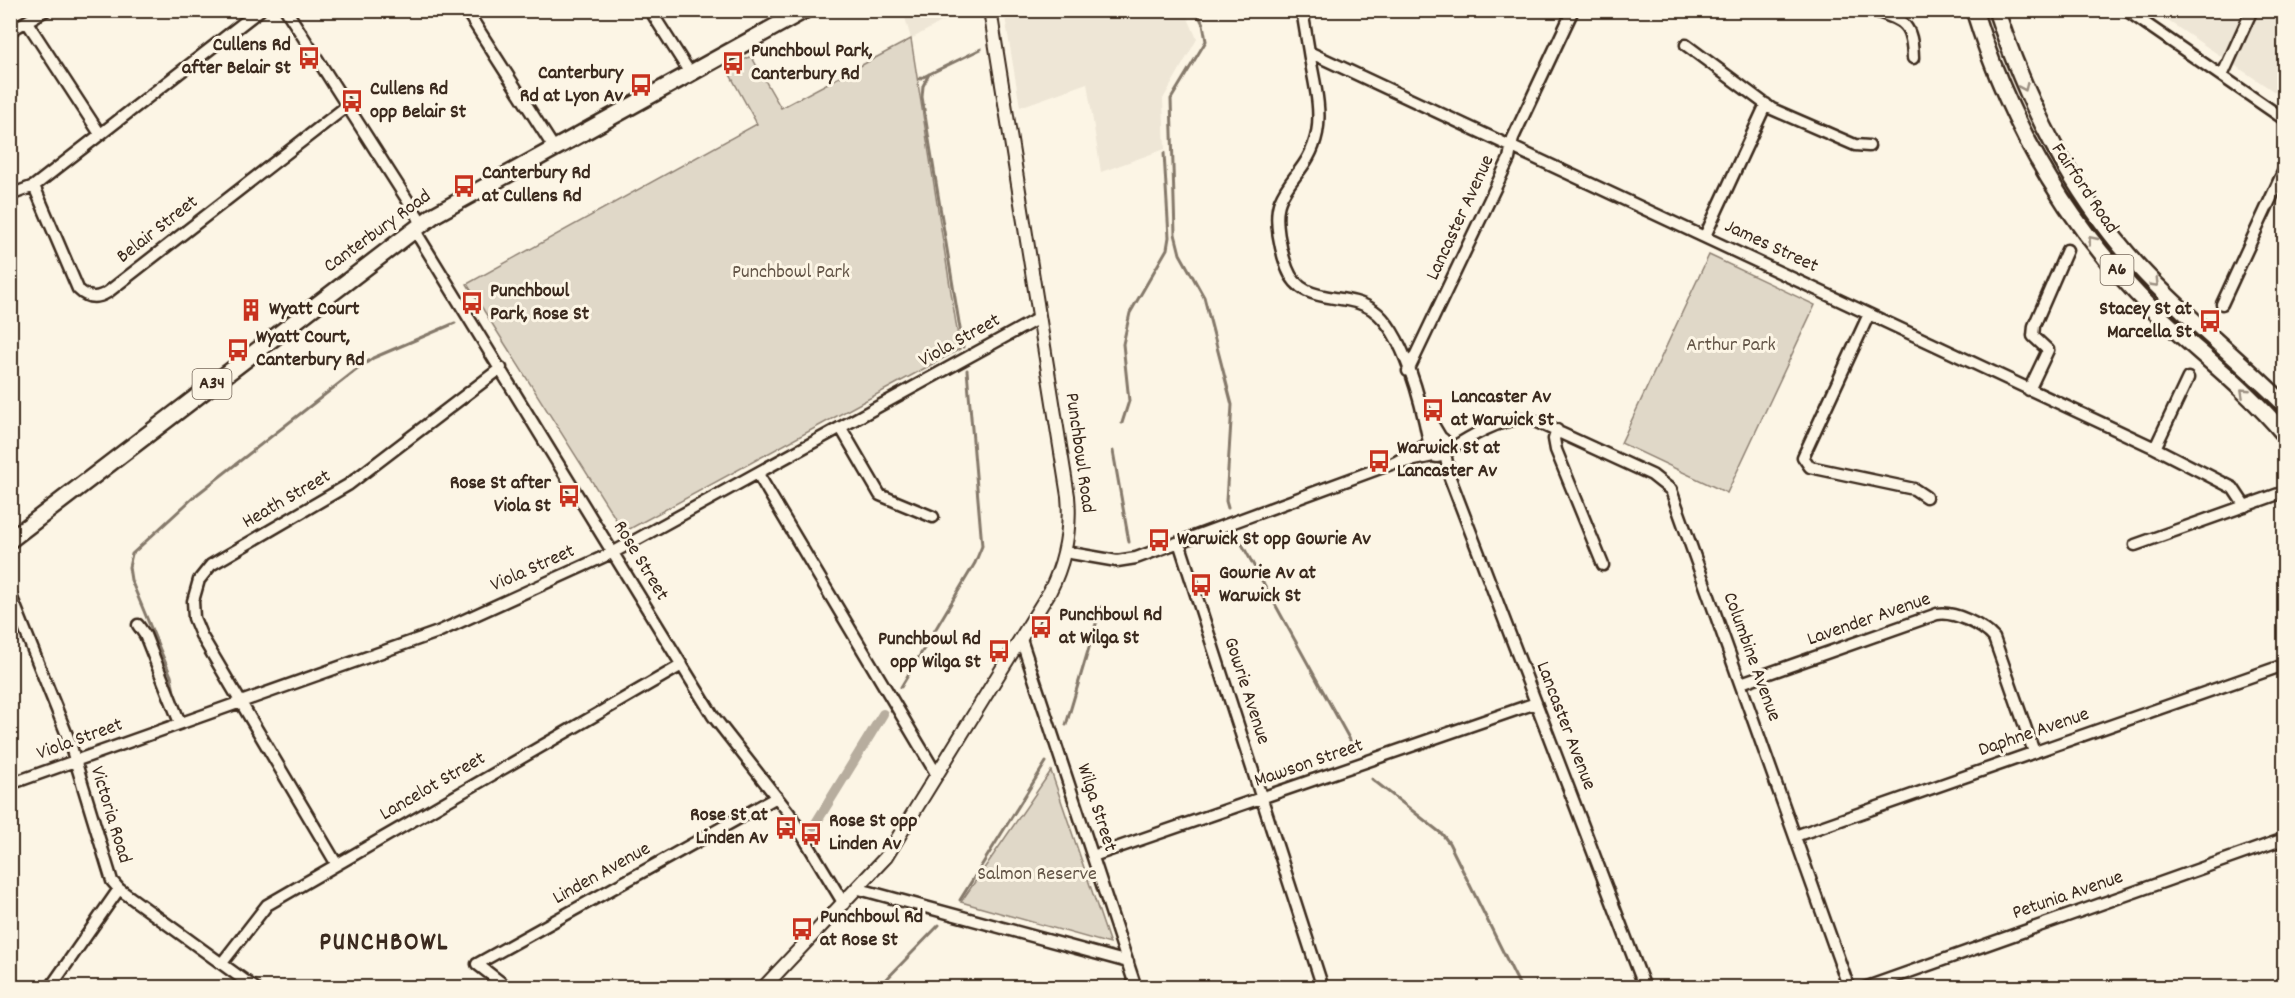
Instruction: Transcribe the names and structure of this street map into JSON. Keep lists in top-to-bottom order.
{
  "streets": {
    "highway": [
      "Fairford Road",
      "Canterbury Road",
      "A6",
      "A34"
    ],
    "main road": ["Punchbowl Road"],
    "street": [
      "Lancaster Avenue",
      "Belair Street",
      "James Street",
      "Viola Street",
      "Heath Street",
      "Rose Street",
      "Lavender Avenue",
      "Columbine Avenue",
      "Gowrie Avenue",
      "Daphne Avenue",
      "Mawson Street",
      "Lancelot Street",
      "Wilga Street",
      "Victoria Road",
      "Linden Avenue",
      "Petunia Avenue"
    ]
  },
  "crossings": [
    ["Lancaster Avenue", "James Street"],
    ["Lancaster Avenue", "Mawson Street"],
    ["Belair Street", "Rose Street"],
    ["Canterbury Road", "Rose Street"],
    ["Viola Street", "Punchbowl Road"],
    ["Viola Street", "Heath Street"],
    ["Viola Street", "Rose Street"],
    ["Viola Street", "Victoria Road"],
    ["Punchbowl Road", "Rose Street"],
    ["Punchbowl Road", "Wilga Street"],
    ["Heath Street", "Rose Street"],
    ["Heath Street", "Lancelot Street"],
    ["Rose Street", "Lancelot Street"],
    ["Rose Street", "Linden Avenue"],
    ["Lavender Avenue", "Columbine Avenue"],
    ["Lavender Avenue", "Daphne Avenue"],
    ["Columbine Avenue", "Daphne Avenue"],
    ["Gowrie Avenue", "Mawson Street"],
    ["Mawson Street", "Wilga Street"],
    ["Lancelot Street", "Victoria Road"]
  ],
  "districts": ["PUNCHBOWL"],
  "parks": ["Punchbowl Park", "Arthur Park", "Salmon Reserve"],
  "places": {
    "bus stop": [
      "Cullens Rd after Belair St",
      "Punchbowl Park, Canterbury Rd",
      "Canterbury Rd at Lyon Av",
      "Cullens Rd opp Belair St",
      "Canterbury Rd at Cullens Rd",
      "Punchbowl Park, Rose St",
      "Stacey St at Marcella St",
      "Wyatt Court, Canterbury Rd",
      "Lancaster Av at Warwick St",
      "Warwick St at Lancaster Av",
      "Rose St after Viola St",
      "Warwick St opp Gowrie Av",
      "Gowrie Av at Warwick St",
      "Punchbowl Rd at Wilga St",
      "Punchbowl Rd opp Wilga St",
      "Rose St at Linden Av",
      "Rose St opp Linden Av",
      "Punchbowl Rd at Rose St"
    ],
    "building": ["Wyatt Court"]
  }
}
